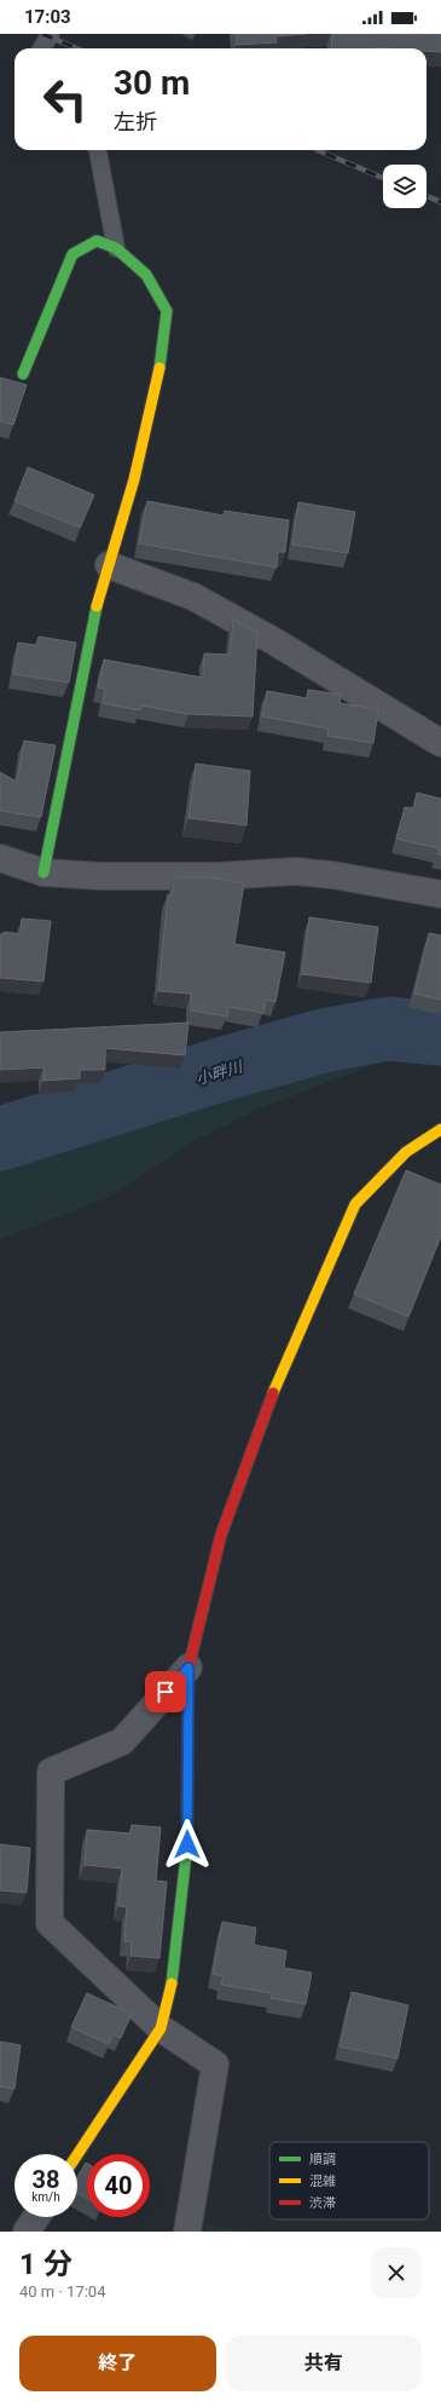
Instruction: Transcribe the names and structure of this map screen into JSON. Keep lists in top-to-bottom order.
{
  "water": ["小畔川"],
  "legend": ["順調", "混雑", "渋滞"],
  "page": {
    "status": "17:03",
    "turn": ["30 m", "左折"],
    "speed": "38 km/h",
    "limit": "40",
    "heading": ["1 分", "40 m · 17:04"],
    "buttons": ["終了", "共有"]
  }
}
